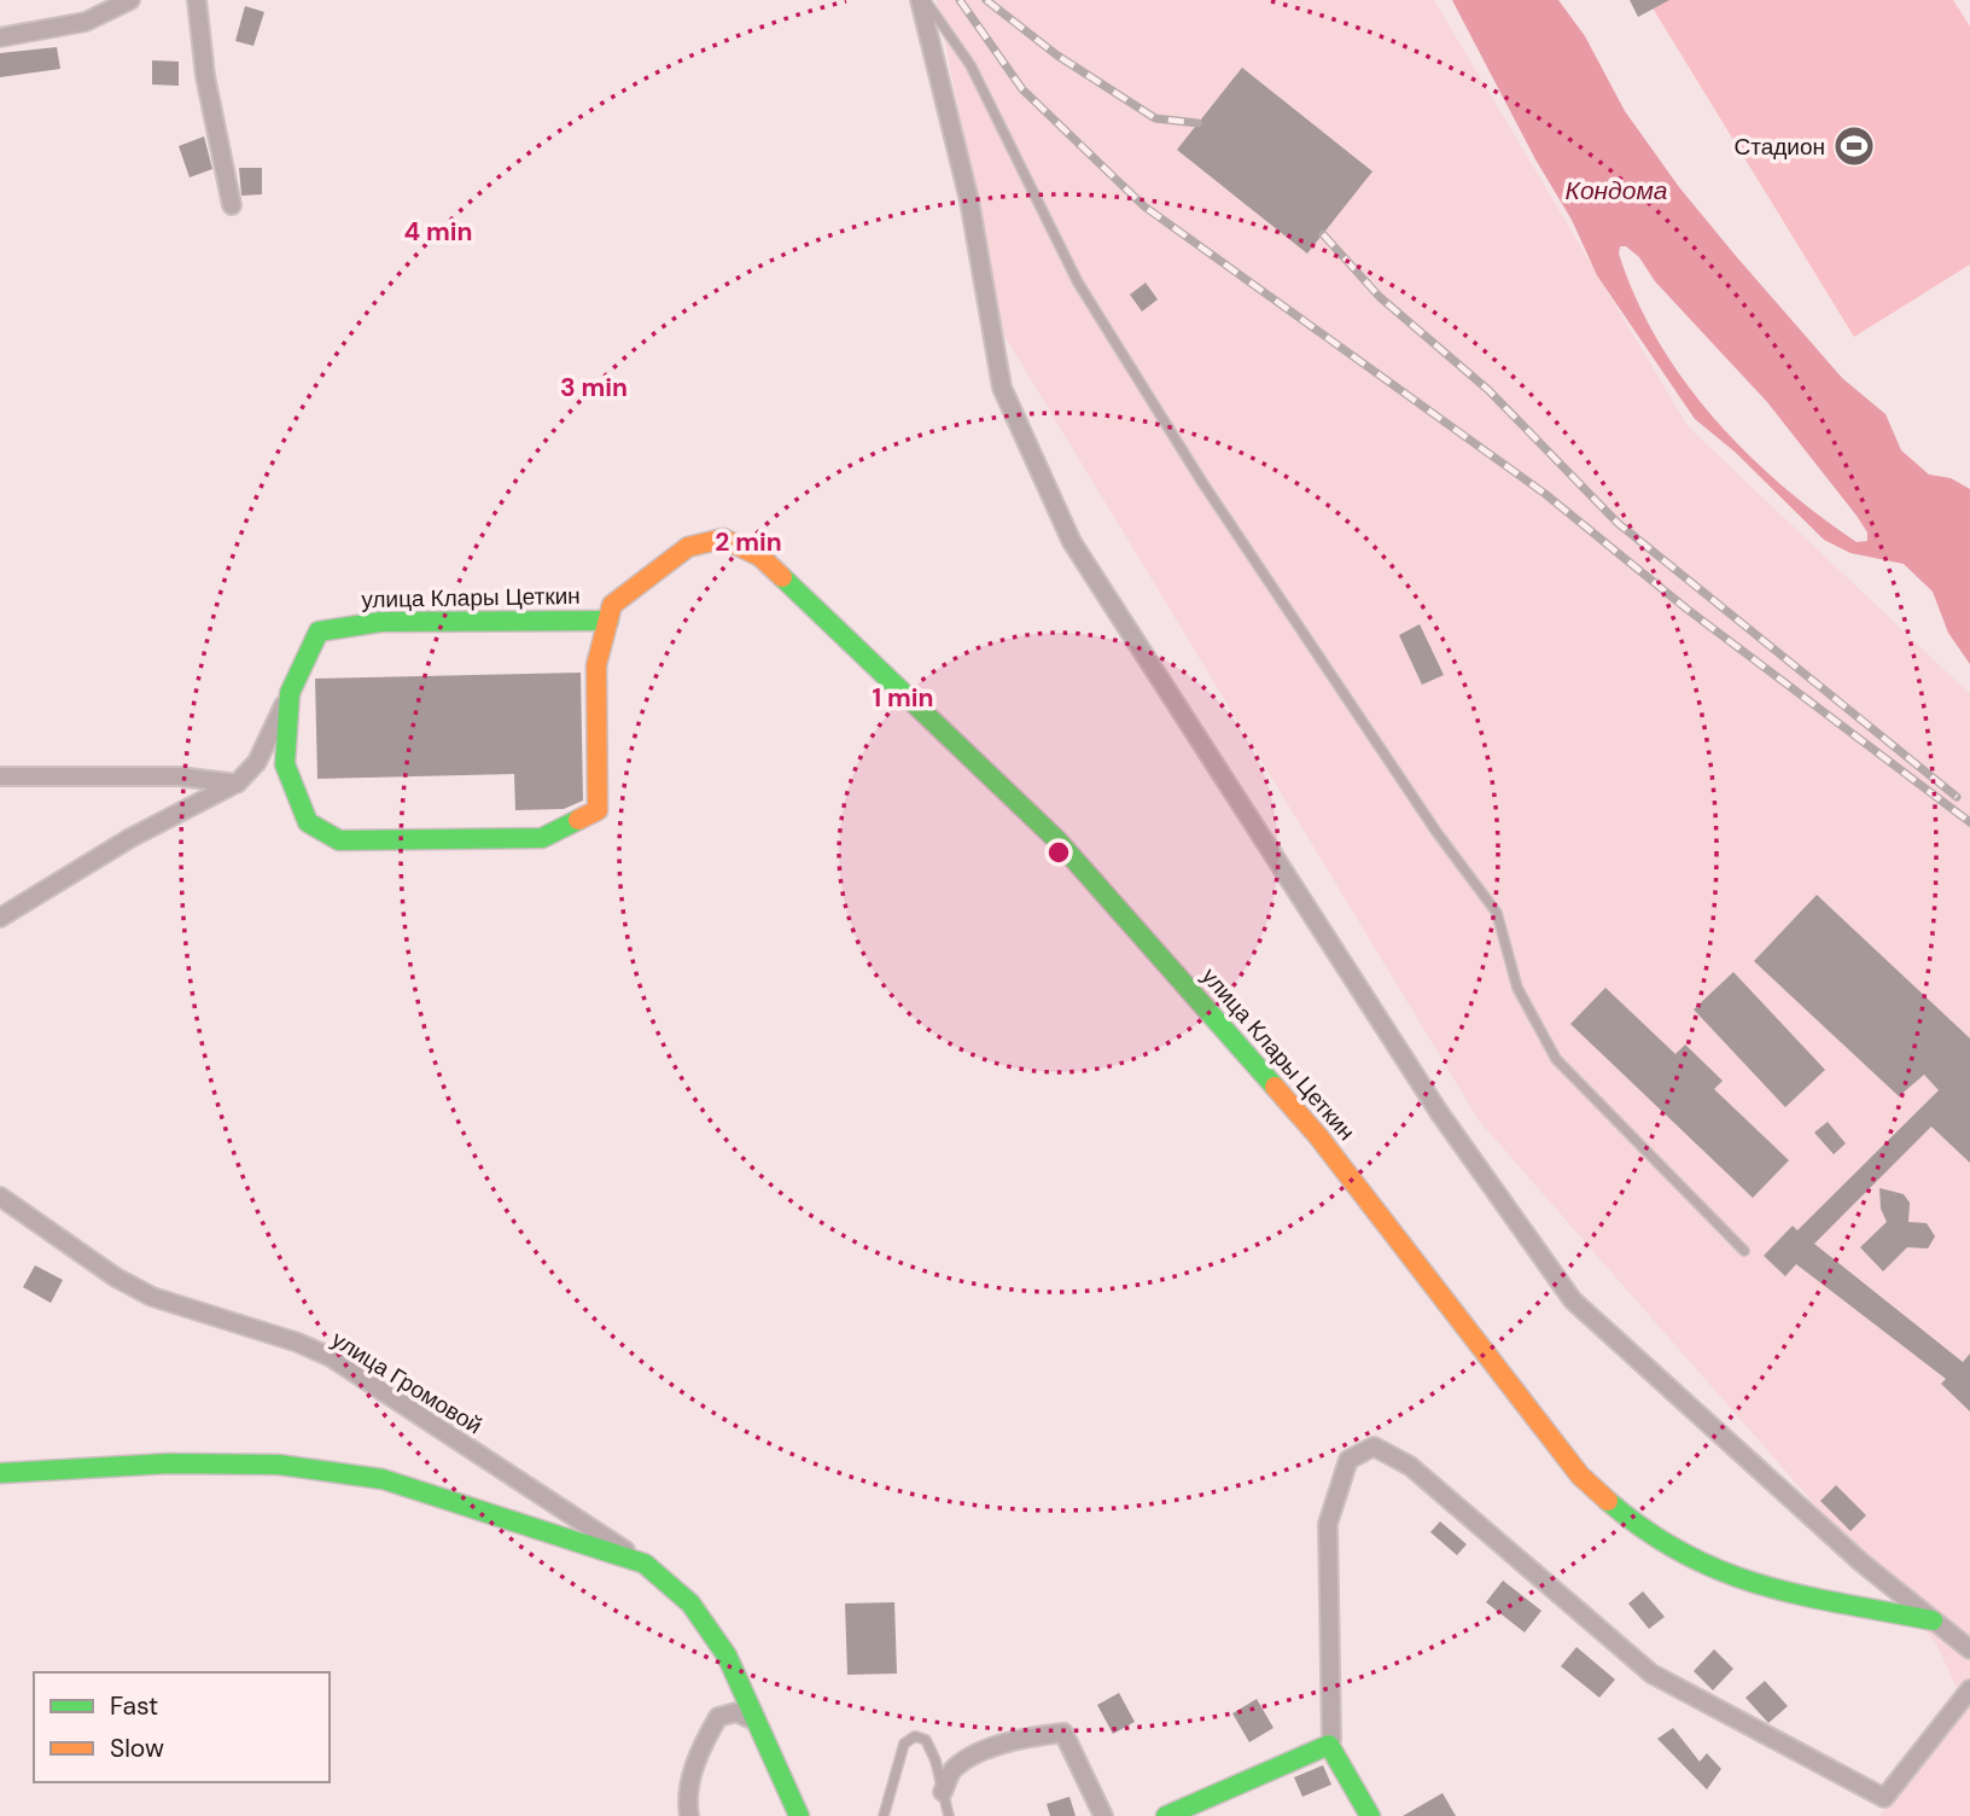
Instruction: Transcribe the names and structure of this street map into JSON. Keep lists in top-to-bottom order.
{
  "streets": {
    "street": ["улица Клары Цеткин", "улица Громовой"]
  },
  "water": ["Кондома"],
  "places": {
    "sports": ["Стадион"]
  },
  "legend": ["Fast", "Slow"],
  "rings": [
    "4 min",
    "3 min",
    "2 min",
    "1 min"
  ]
}
